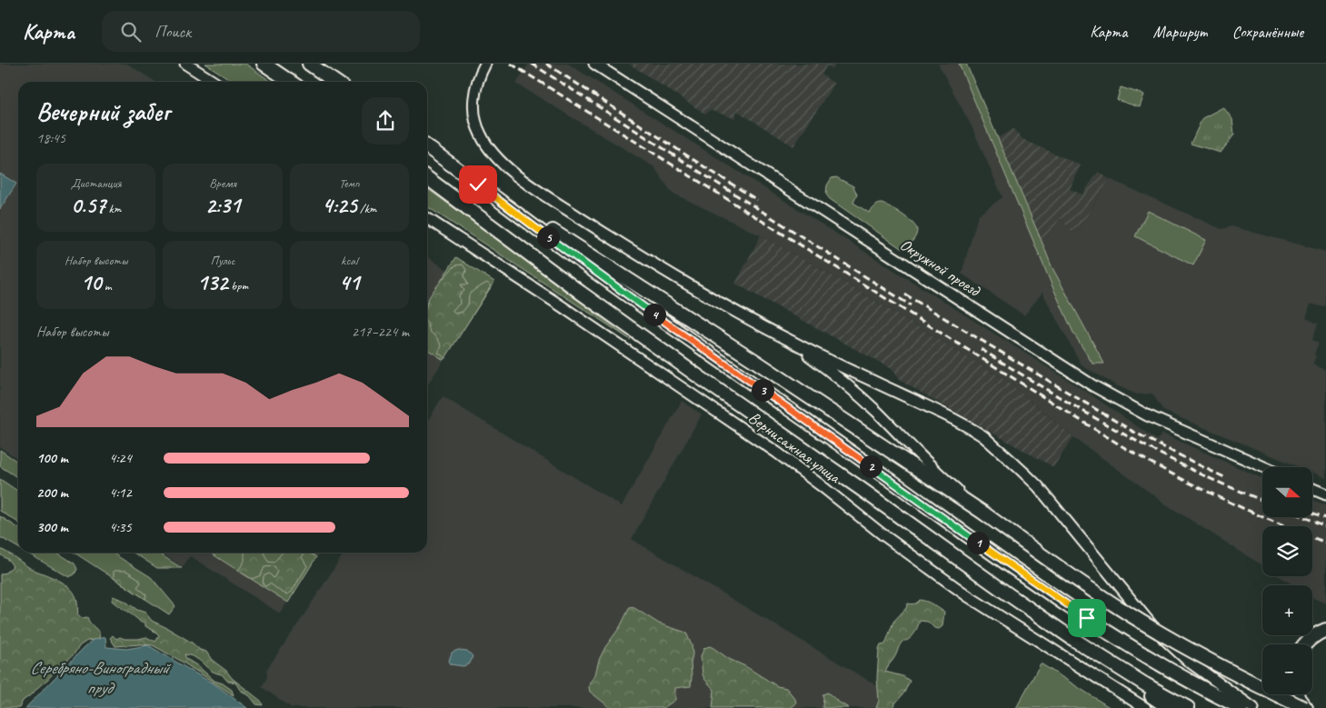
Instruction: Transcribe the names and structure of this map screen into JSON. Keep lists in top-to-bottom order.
{
  "streets": {
    "street": ["Окружной проезд", "Вернисажная улица"]
  },
  "water": ["Серебряно-Виноградный пруд"],
  "north": "right",
  "page": {
    "header": "Карта",
    "search": "Поиск",
    "nav": ["Карта", "Маршрут", "Сохранённые"],
    "heading": ["Вечерний забег", "18:45"],
    "stats": [
      ["Дистанция", "0.57 km"],
      ["Время", "2:31"],
      ["Темп", "4:25 /km"],
      ["Набор высоты", "10 m"],
      ["Пульс", "132 bpm"],
      ["kcal", "41"]
    ],
    "pins": [
      "5",
      "4",
      "3",
      "2",
      "1"
    ],
    "chart": ["Набор высоты", "217–224 m"],
    "list": [
      {
        "name": "100 m",
        "note": "4:24"
      },
      {
        "name": "200 m",
        "note": "4:12"
      },
      {
        "name": "300 m",
        "note": "4:35"
      }
    ],
    "map_buttons": ["+", "−"]
  }
}
